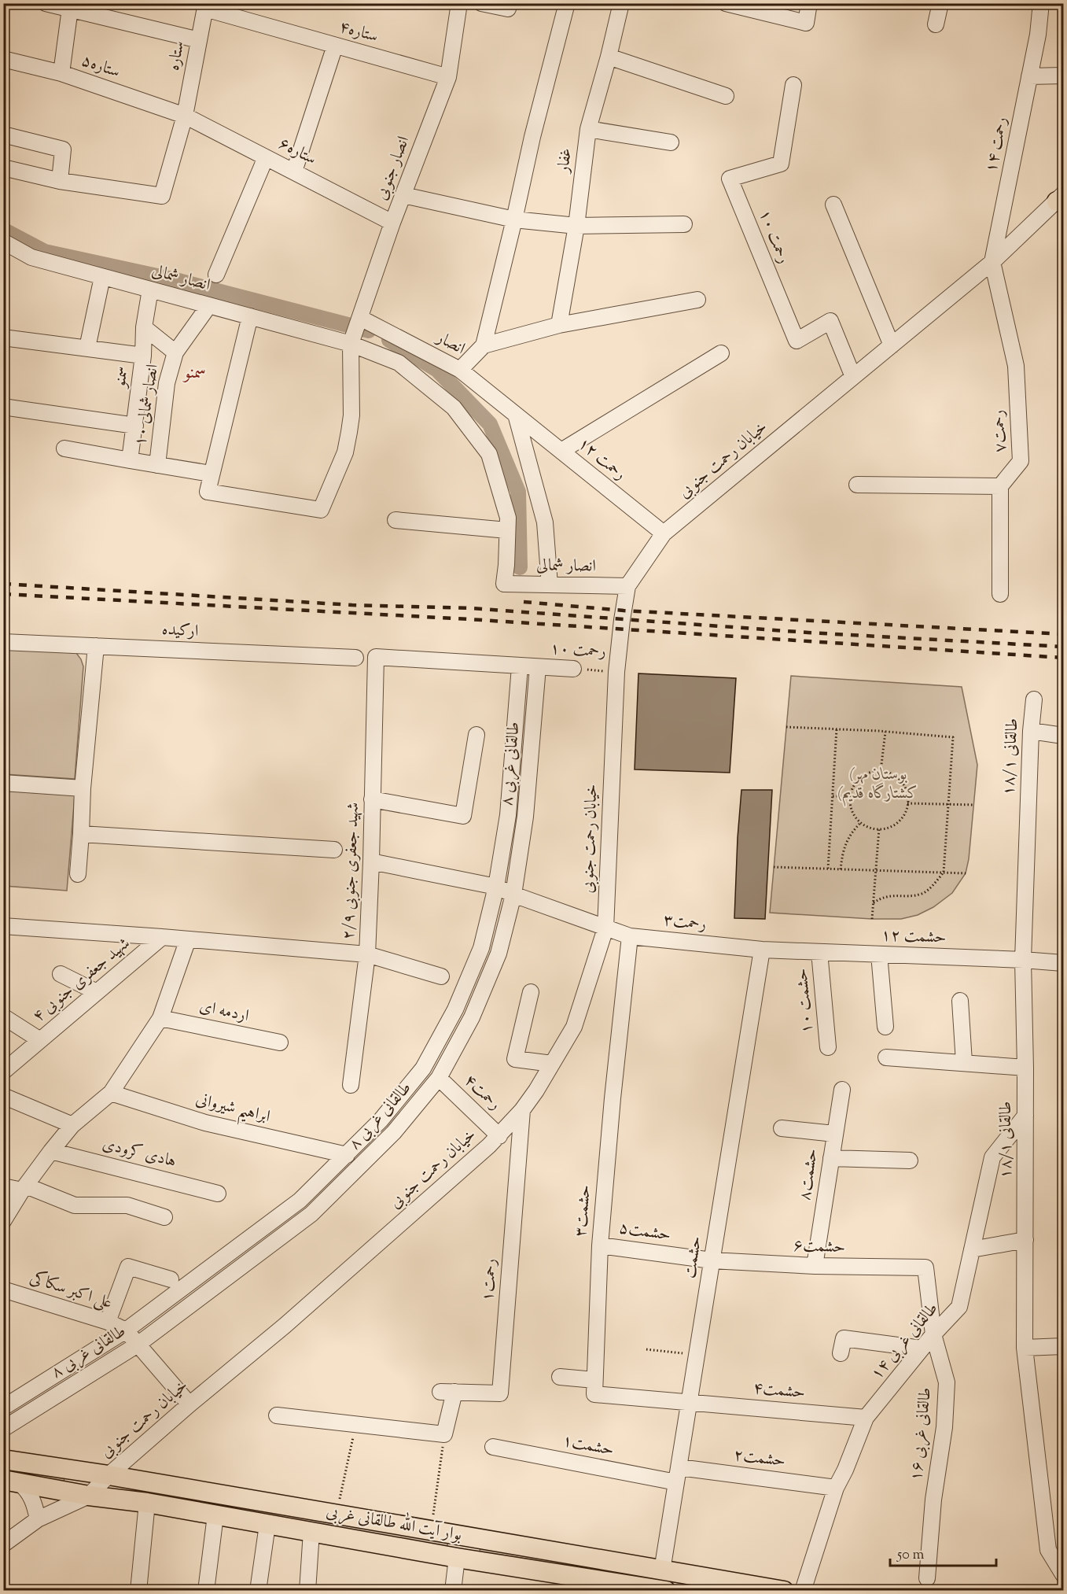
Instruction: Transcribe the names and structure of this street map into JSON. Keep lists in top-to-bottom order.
{
  "streets": {
    "main road": ["بوار آیت الله طالقانی غربی"],
    "street": [
      "ستاره۴",
      "ستاره",
      "ستاره۵",
      "رحمت ۱۴",
      "ستاره۶",
      "غفار",
      "انصار جنوبی",
      "رحمت ۱۰",
      "انصار شمالی",
      "انصار",
      "سمنو",
      "انصار شمالی ۱۰",
      "رحمت۷",
      "رحمت ۱۲",
      "خیابان رحمت جنوبی",
      "ارکیده",
      "طالقانی ۱۸/۱",
      "طالقانی غربی ۸",
      "شهید جعفری جنوبی ۲/۹",
      "رحمت۳",
      "حشمت ۱۲",
      "شهید جعفری جنوبی ۴",
      "حشمت ۱۰",
      "اردمه ای",
      "رحمت۴",
      "ابراهیم شیروانی",
      "هادی کرودی",
      "حشمت۸",
      "حشمت۳",
      "حشمت۵",
      "حشمت۶",
      "حشمت",
      "رحمت۱",
      "علی اکبر سکاکی",
      "طالقانی غربی ۱۴",
      "حشمت۴",
      "طالقانی غربی ۱۶",
      "حشمت۱",
      "حشمت۲"
    ]
  },
  "crossings": [
    ["ستاره۴", "ستاره"],
    ["ستاره۴", "انصار جنوبی"],
    ["ستاره", "ستاره۵"],
    ["ستاره", "ستاره۶"],
    ["ستاره۵", "ستاره۶"],
    ["رحمت ۱۴", "رحمت۷"],
    ["رحمت ۱۴", "خیابان رحمت جنوبی"],
    ["ستاره۶", "انصار جنوبی"],
    ["انصار جنوبی", "انصار شمالی"],
    ["انصار جنوبی", "انصار"],
    ["رحمت ۱۰", "خیابان رحمت جنوبی"],
    ["رحمت ۱۰", "طالقانی غربی ۸"],
    ["رحمت ۱۰", "شهید جعفری جنوبی ۲/۹"],
    ["انصار شمالی", "انصار شمالی ۱۰"],
    ["انصار شمالی", "خیابان رحمت جنوبی"],
    ["انصار", "رحمت ۱۲"],
    ["رحمت۷", "خیابان رحمت جنوبی"],
    ["رحمت ۱۲", "خیابان رحمت جنوبی"],
    ["خیابان رحمت جنوبی", "رحمت۳"],
    ["خیابان رحمت جنوبی", "رحمت۴"],
    ["خیابان رحمت جنوبی", "رحمت۱"],
    ["خیابان رحمت جنوبی", "بوار آیت الله طالقانی غربی"],
    ["طالقانی ۱۸/۱", "حشمت ۱۲"],
    ["طالقانی ۱۸/۱", "طالقانی غربی ۱۴"],
    ["طالقانی غربی ۸", "رحمت۳"],
    ["طالقانی غربی ۸", "رحمت۴"],
    ["طالقانی غربی ۸", "ابراهیم شیروانی"],
    ["طالقانی غربی ۸", "علی اکبر سکاکی"],
    ["شهید جعفری جنوبی ۲/۹", "رحمت۳"],
    ["رحمت۳", "حشمت ۱۲"],
    ["رحمت۳", "حشمت۳"],
    ["رحمت۳", "حشمت"],
    ["حشمت ۱۲", "حشمت ۱۰"],
    ["حشمت ۱۲", "حشمت"],
    ["حشمت۸", "حشمت۶"],
    ["حشمت۳", "حشمت۵"],
    ["حشمت۵", "حشمت۶"],
    ["حشمت۵", "حشمت"],
    ["حشمت۶", "حشمت"],
    ["حشمت۶", "طالقانی غربی ۱۶"],
    ["حشمت", "حشمت۴"],
    ["حشمت", "حشمت۱"],
    ["حشمت", "حشمت۲"],
    ["حشمت", "بوار آیت الله طالقانی غربی"],
    ["طالقانی غربی ۱۴", "حشمت۴"],
    ["طالقانی غربی ۱۴", "طالقانی غربی ۱۶"],
    ["طالقانی غربی ۱۴", "حشمت۲"],
    ["حشمت۱", "حشمت۲"]
  ],
  "districts": ["سمنو"],
  "parks": ["(بوستان مهر (کشتارگاه قدیم"],
  "scale_bar": "50 m"
}
